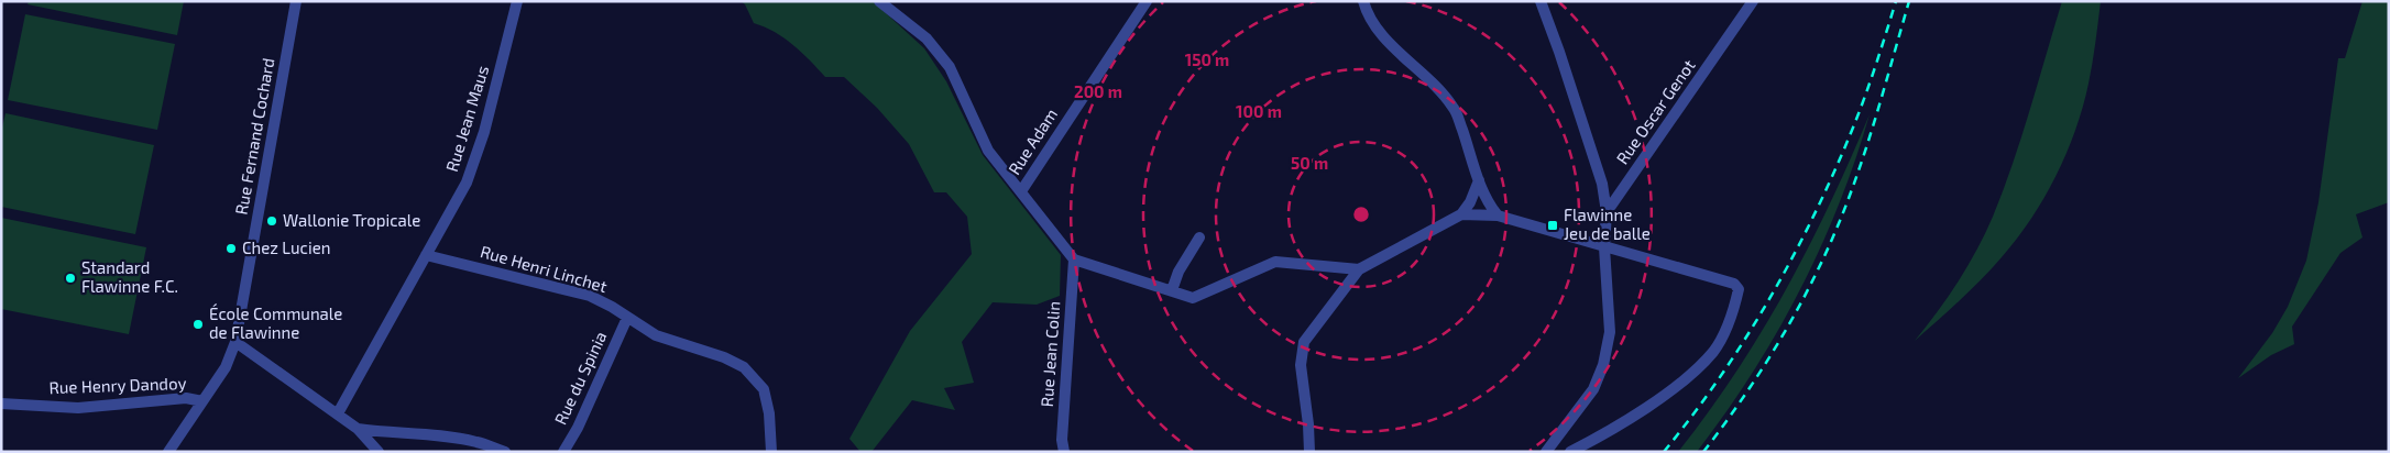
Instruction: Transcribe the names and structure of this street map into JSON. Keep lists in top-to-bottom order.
{
  "streets": {
    "street": [
      "Rue Oscar Genot",
      "Rue Jean Maus",
      "Rue Fernand Cochard",
      "Rue Adam",
      "Rue Henri Linchet",
      "Rue Jean Colin",
      "Rue du Spinia",
      "Rue Henry Dandoy"
    ]
  },
  "crossings": [
    ["Rue Jean Maus", "Rue Henri Linchet"],
    ["Rue Fernand Cochard", "Rue Henry Dandoy"],
    ["Rue Henri Linchet", "Rue du Spinia"]
  ],
  "places": {
    "other": [
      "Wallonie Tropicale",
      "Chez Lucien",
      "Standard Flawinne F.C.",
      "École Communale de Flawinne"
    ],
    "transit": ["Flawinne Jeu de balle"]
  },
  "rings": [
    "150 m",
    "200 m",
    "100 m",
    "50 m"
  ]
}
